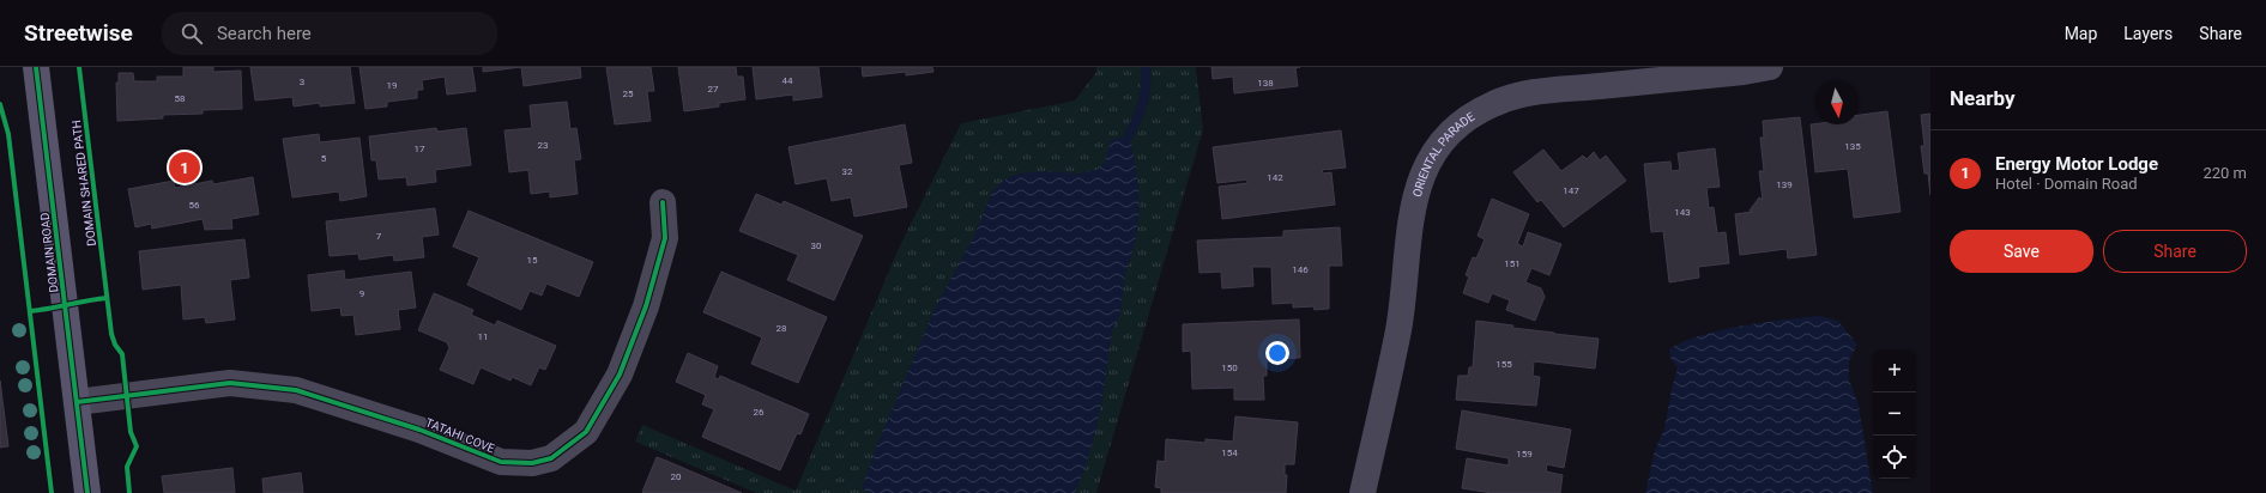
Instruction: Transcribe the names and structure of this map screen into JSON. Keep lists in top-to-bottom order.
{
  "streets": {
    "main road": ["DOMAIN ROAD"],
    "street": ["ORIENTAL PARADE", "TATAHI COVE"],
    "cycle path": ["DOMAIN SHARED PATH"]
  },
  "crossings": [
    ["DOMAIN ROAD", "TATAHI COVE"]
  ],
  "house_numbers": [
    "44",
    "3",
    "138",
    "19",
    "27",
    "25",
    "58",
    "23",
    "135",
    "17",
    "5",
    "32",
    "142",
    "139",
    "147",
    "56",
    "143",
    "7",
    "30",
    "15",
    "151",
    "146",
    "9",
    "28",
    "11",
    "155",
    "150",
    "26",
    "154",
    "159",
    "20"
  ],
  "north": "bottom",
  "page": {
    "header": "Streetwise",
    "search": "Search here",
    "nav": ["Map", "Layers", "Share"],
    "heading": "Nearby",
    "list": [
      {
        "mark": "1",
        "name": "Energy Motor Lodge",
        "note": "Hotel · Domain Road",
        "value": "220 m"
      }
    ],
    "pins": "1",
    "buttons": ["Save", "Share"],
    "map_buttons": ["+", "−"]
  }
}
